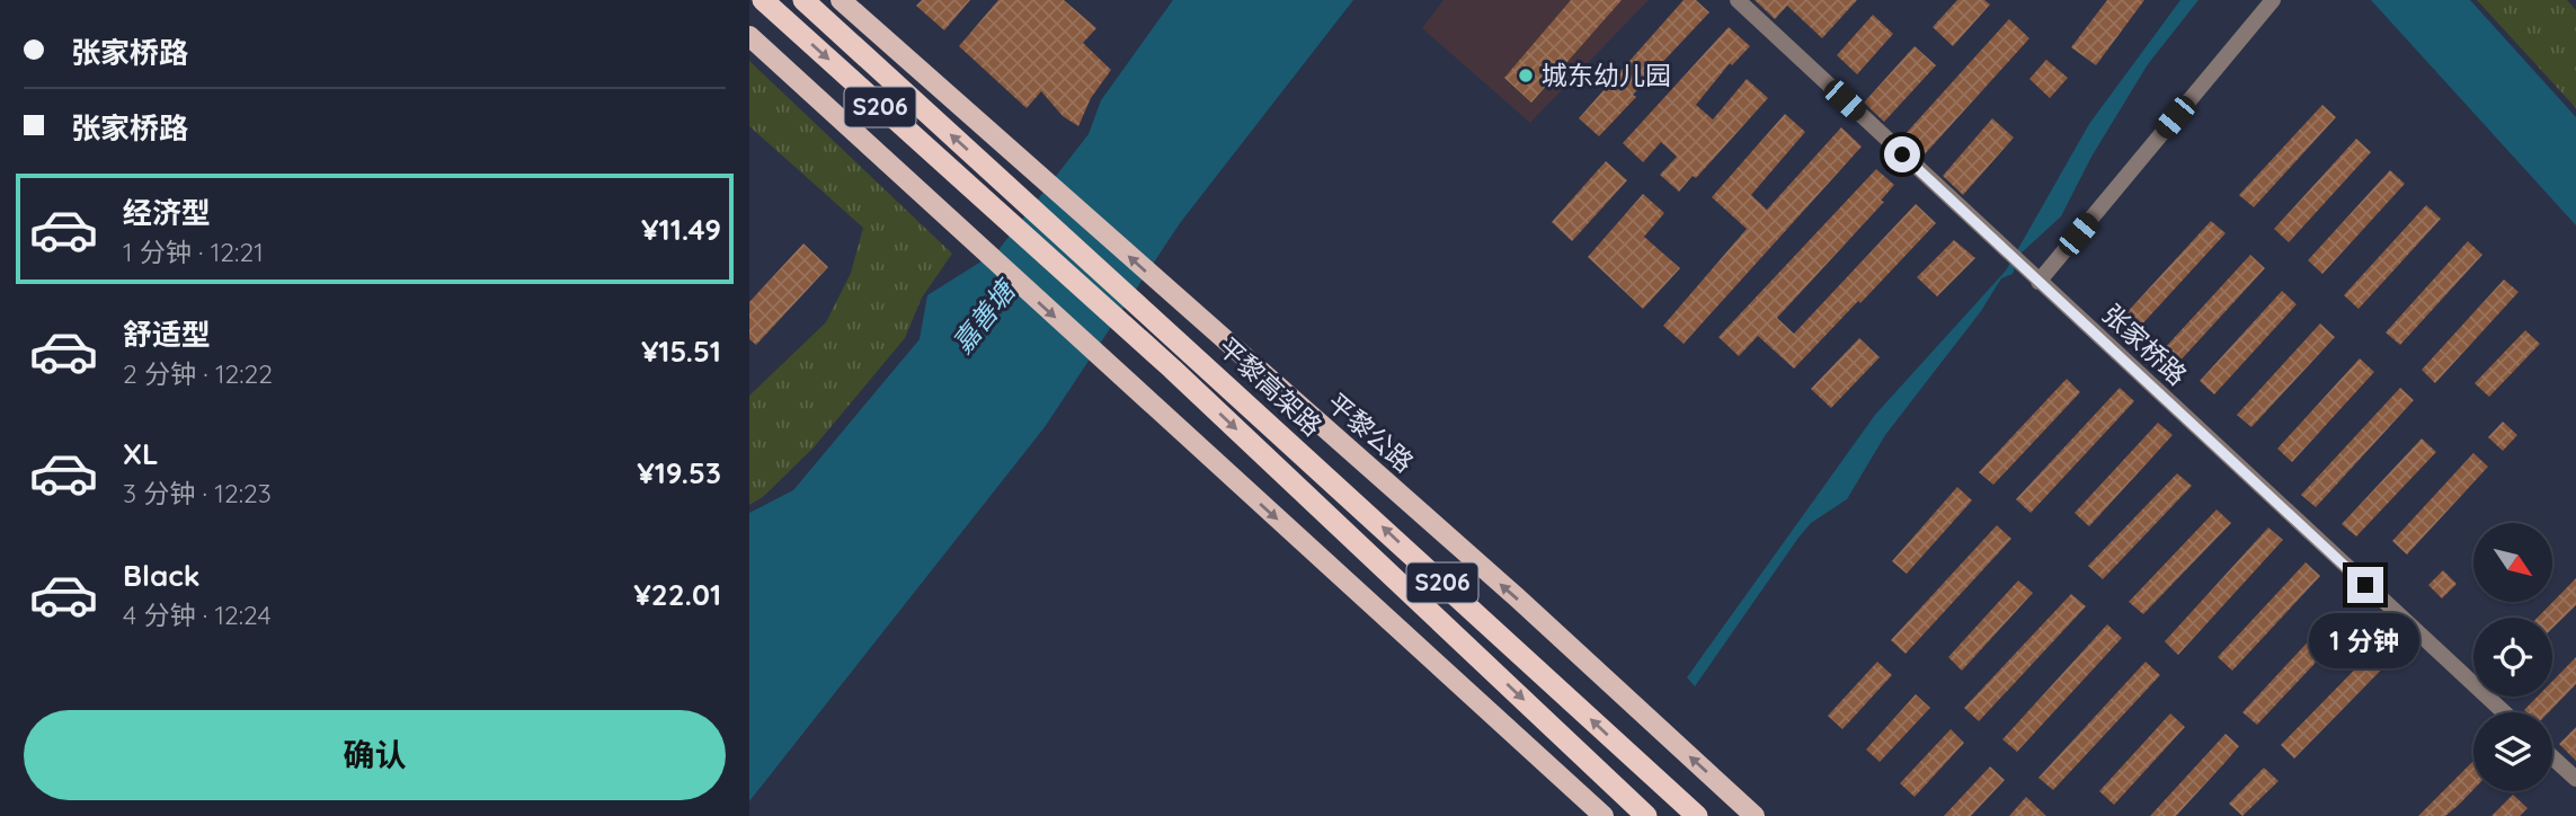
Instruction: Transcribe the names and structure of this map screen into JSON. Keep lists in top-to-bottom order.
{
  "streets": {
    "highway": ["S206", "平黎高架路"],
    "main road": ["平黎公路"],
    "street": ["张家桥路"]
  },
  "water": ["嘉善塘"],
  "places": ["城东幼儿园"],
  "north": "bottom right",
  "page": {
    "banner": ["张家桥路", "张家桥路"],
    "list": [
      {
        "name": "经济型",
        "note": "1 分钟 · 12:21",
        "value": "¥11.49"
      },
      {
        "name": "舒适型",
        "note": "2 分钟 · 12:22",
        "value": "¥15.51"
      },
      {
        "name": "XL",
        "note": "3 分钟 · 12:23",
        "value": "¥19.53"
      },
      {
        "name": "Black",
        "note": "4 分钟 · 12:24",
        "value": "¥22.01"
      }
    ],
    "bubble": "1 分钟",
    "buttons": "确认"
  }
}
